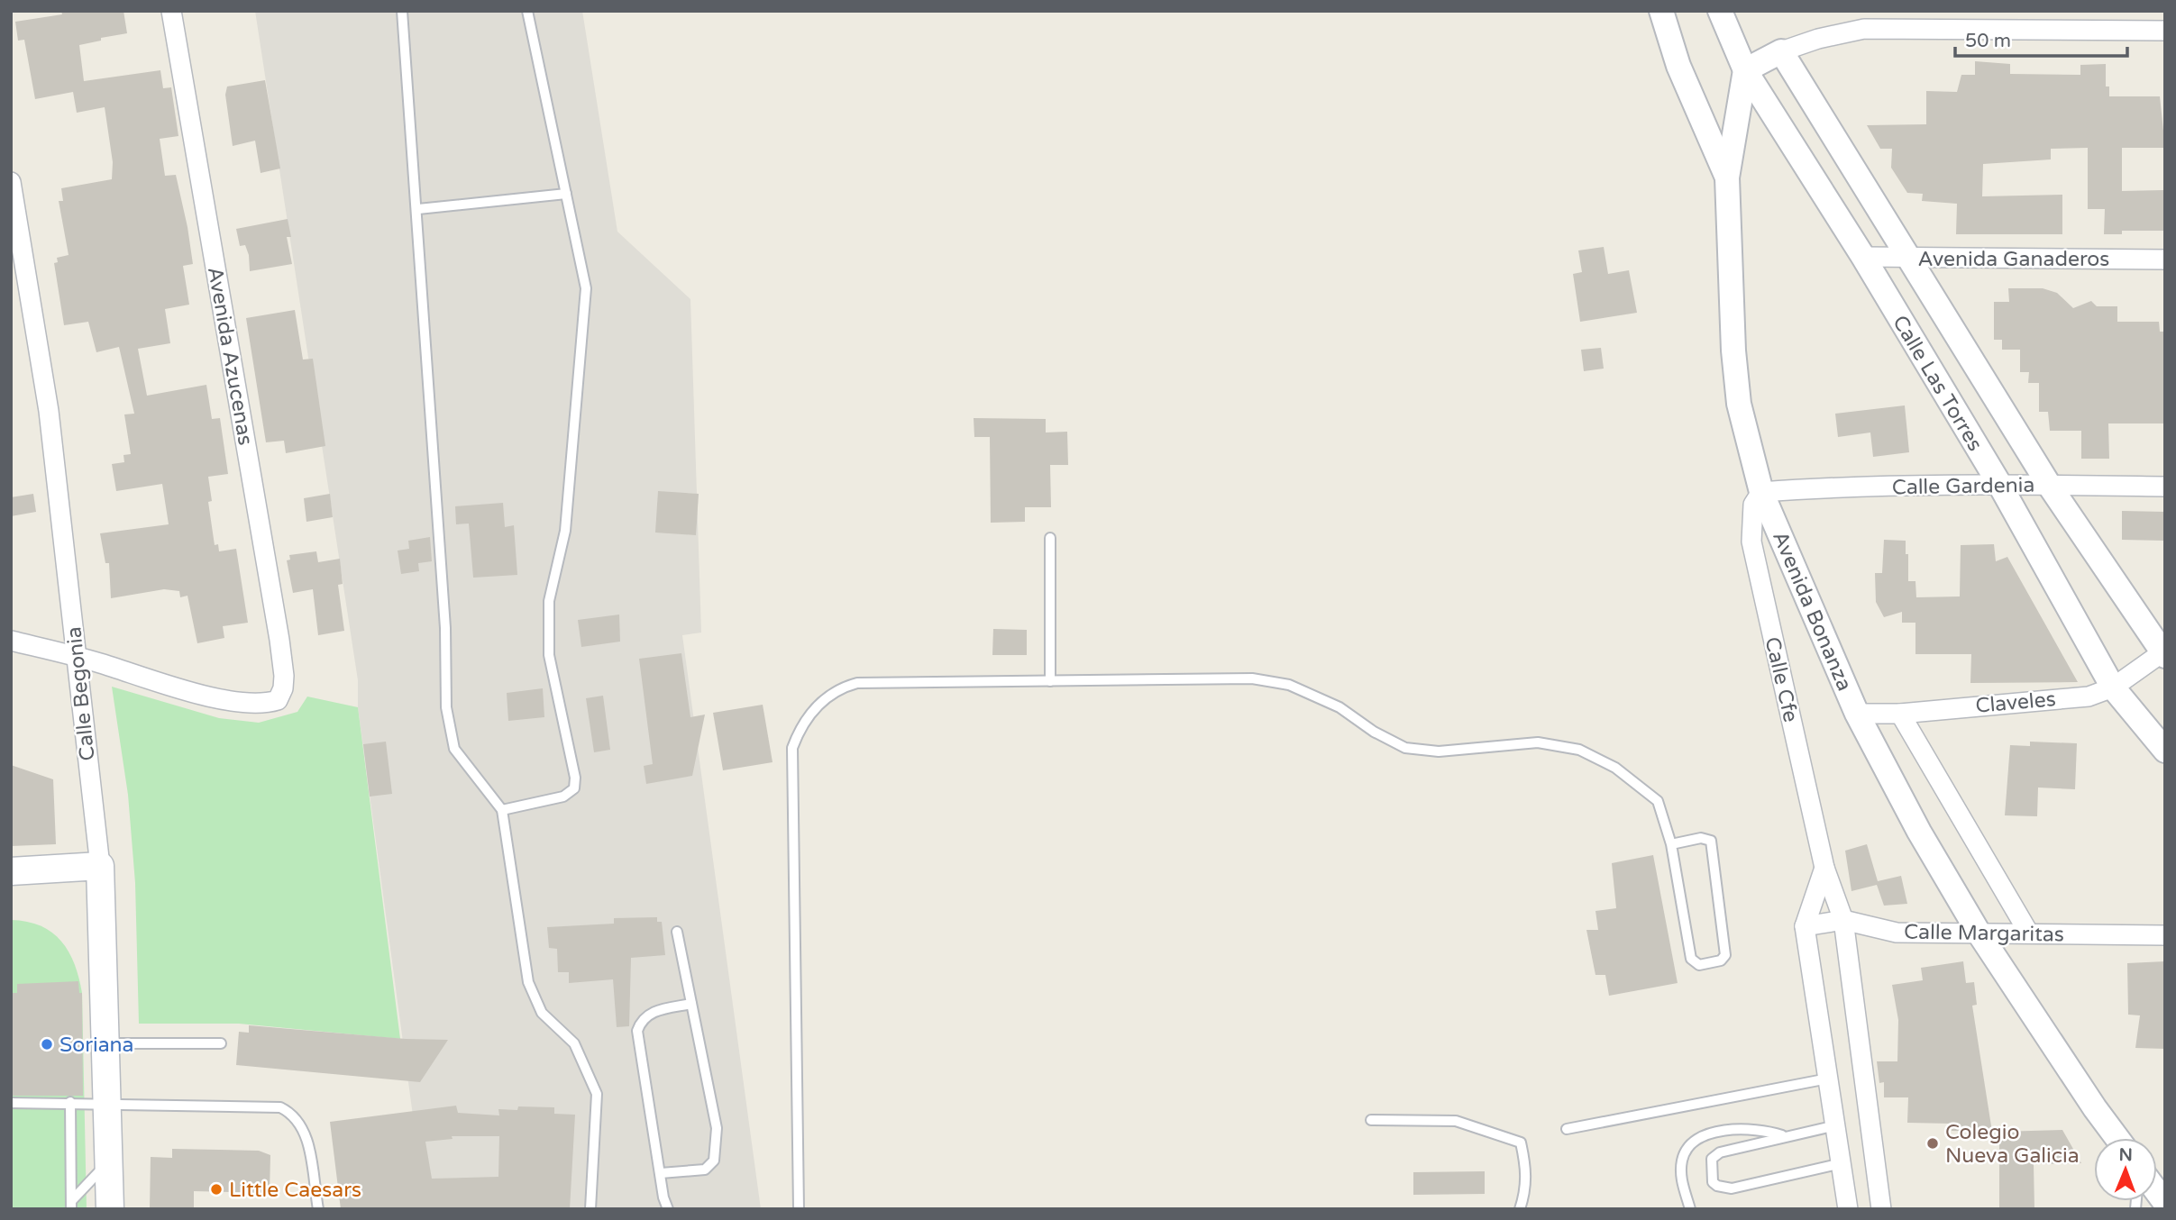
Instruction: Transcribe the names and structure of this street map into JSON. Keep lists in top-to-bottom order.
{
  "streets": {
    "main road": ["Calle Begonia"],
    "street": [
      "Avenida Ganaderos",
      "Avenida Azucenas",
      "Calle Las Torres",
      "Calle Gardenia",
      "Avenida Bonanza",
      "Calle Cfe",
      "Claveles",
      "Calle Margaritas"
    ]
  },
  "crossings": [
    ["Avenida Ganaderos", "Calle Las Torres"],
    ["Avenida Azucenas", "Calle Begonia"],
    ["Calle Las Torres", "Calle Gardenia"],
    ["Calle Las Torres", "Claveles"],
    ["Calle Gardenia", "Avenida Bonanza"],
    ["Calle Gardenia", "Calle Cfe"],
    ["Avenida Bonanza", "Calle Cfe"],
    ["Avenida Bonanza", "Claveles"],
    ["Avenida Bonanza", "Calle Margaritas"],
    ["Calle Cfe", "Calle Margaritas"]
  ],
  "places": ["Soriana", "Colegio Nueva Galicia", "Little Caesars"],
  "scale_bar": "50 m",
  "north": "top"
}
